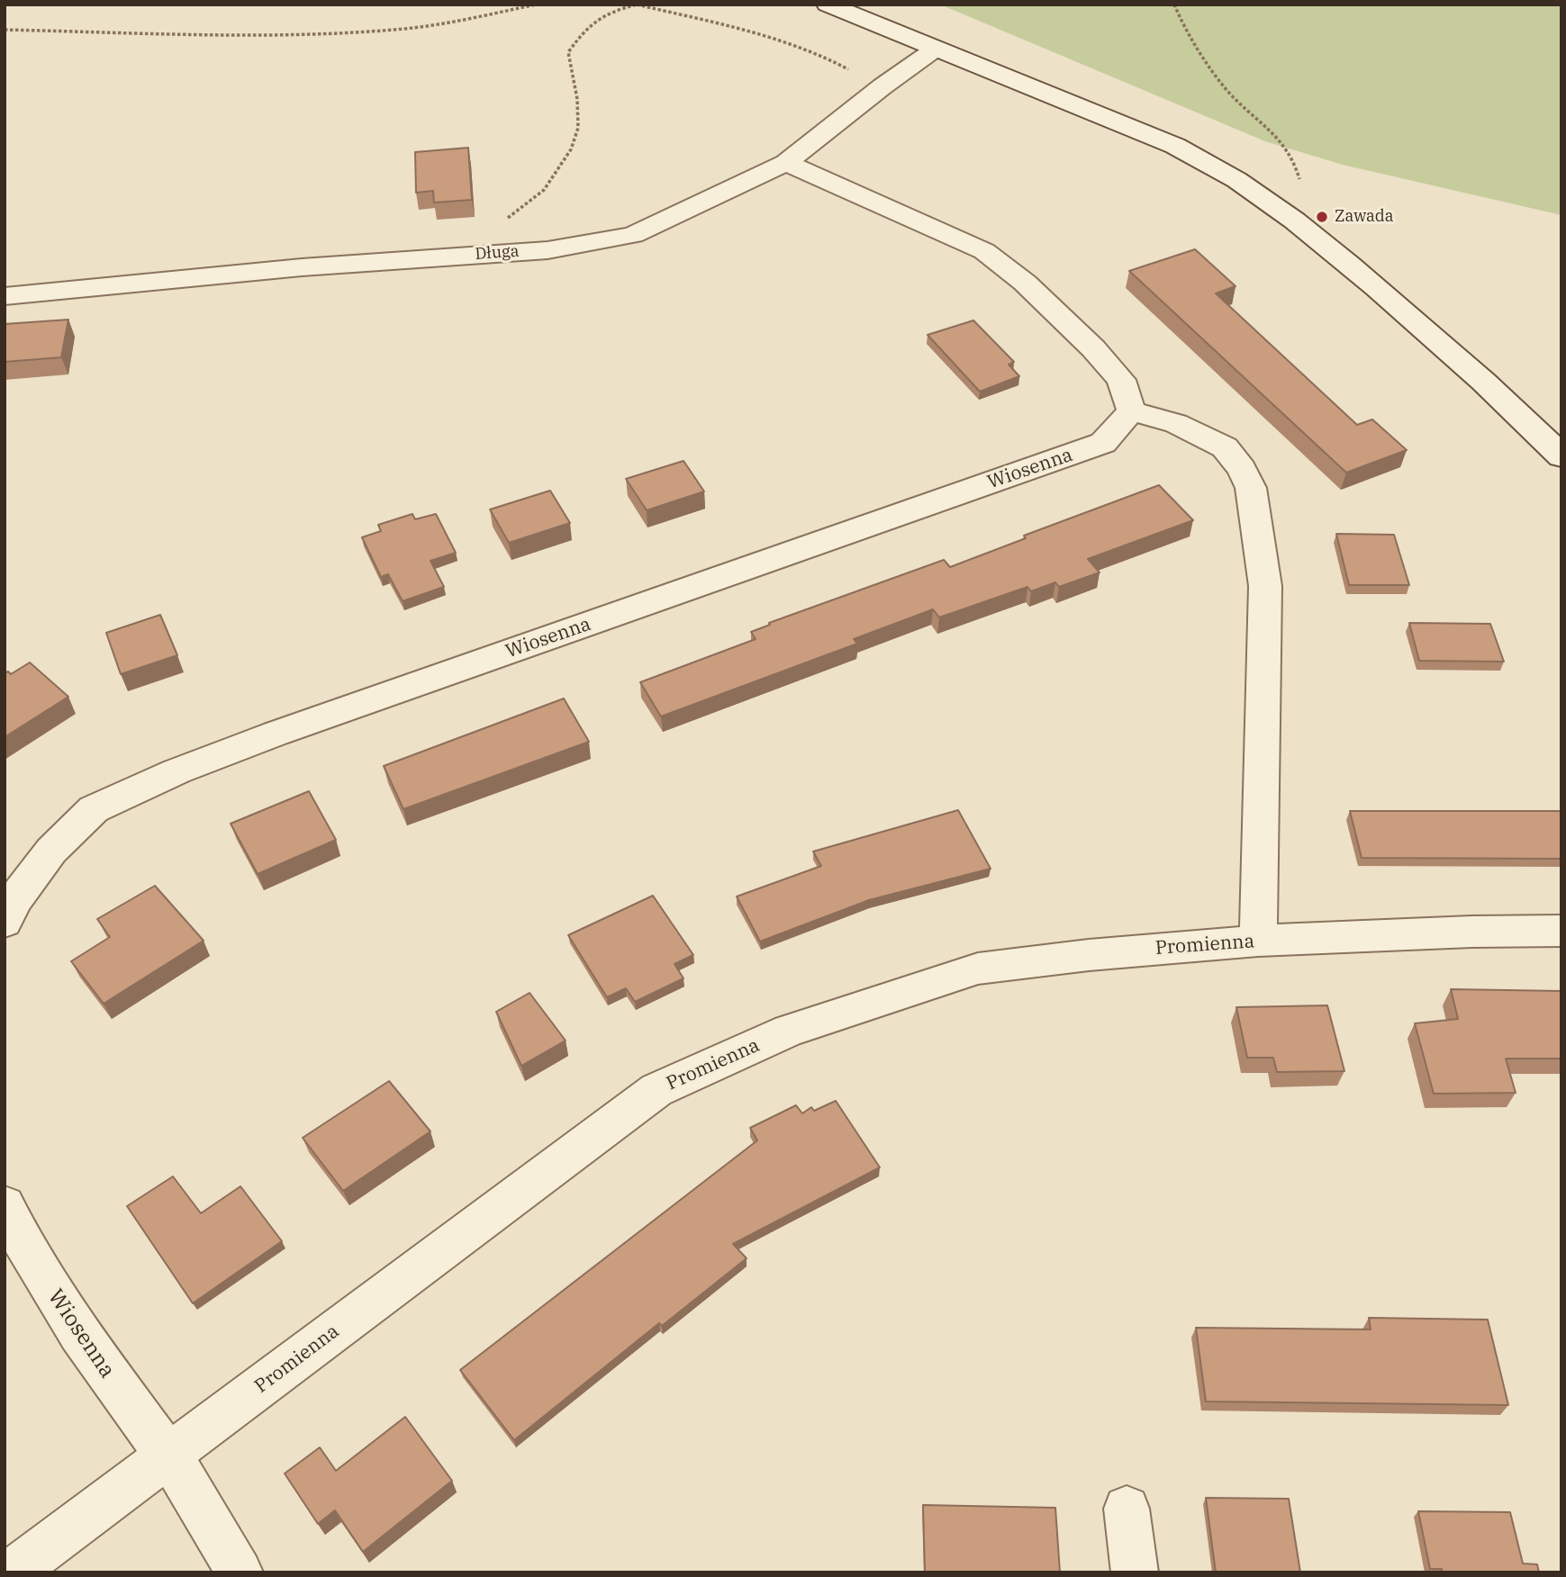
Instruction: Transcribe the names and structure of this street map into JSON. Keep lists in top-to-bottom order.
{
  "streets": {
    "street": ["Długa", "Wiosenna", "Promienna"]
  },
  "crossings": [
    ["Wiosenna", "Promienna"]
  ],
  "places": ["Zawada"]
}
